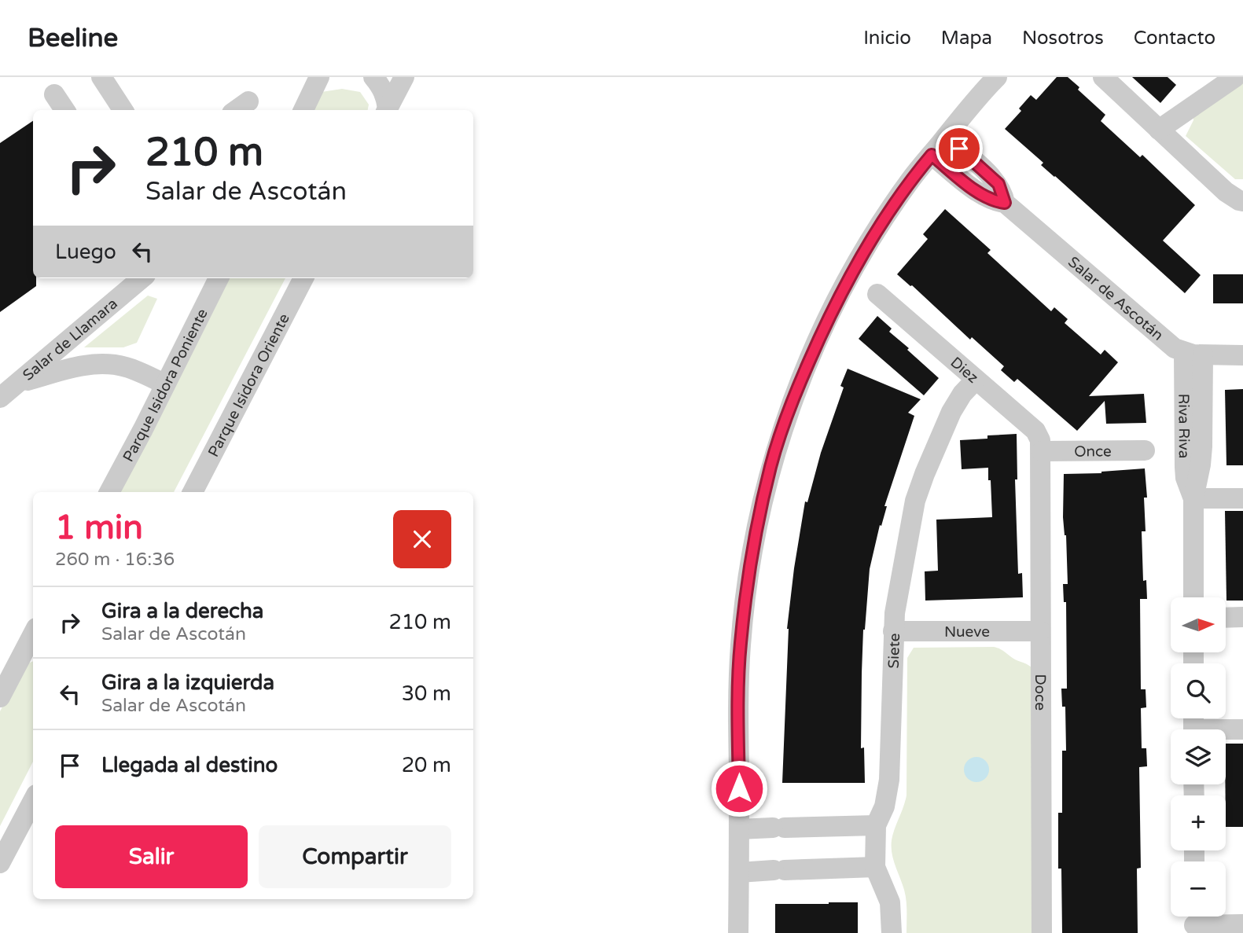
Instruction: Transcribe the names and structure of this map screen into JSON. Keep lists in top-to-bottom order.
{
  "streets": {
    "street": [
      "Salar de Ascotán",
      "Salar de Llamara",
      "Diez",
      "Parque Isidora Poniente",
      "Parque Isidora Oriente",
      "Riva Riva",
      "Once",
      "Nueve",
      "Siete",
      "Doce"
    ]
  },
  "crossings": [
    ["Salar de Ascotán", "Riva Riva"],
    ["Salar de Llamara", "Parque Isidora Poniente"],
    ["Diez", "Once"],
    ["Diez", "Siete"],
    ["Diez", "Doce"],
    ["Once", "Doce"],
    ["Nueve", "Siete"],
    ["Nueve", "Doce"]
  ],
  "north": "right",
  "page": {
    "header": "Beeline",
    "nav": [
      "Inicio",
      "Mapa",
      "Nosotros",
      "Contacto"
    ],
    "turn": ["210 m", "Salar de Ascotán"],
    "then": "Luego",
    "heading": ["1 min", "260 m · 16:36"],
    "list": [
      {
        "name": "Gira a la derecha",
        "note": "Salar de Ascotán",
        "value": "210 m"
      },
      {
        "name": "Gira a la izquierda",
        "note": "Salar de Ascotán",
        "value": "30 m"
      },
      {
        "name": "Llegada al destino",
        "value": "20 m"
      }
    ],
    "map_buttons": ["+", "−"],
    "buttons": ["Salir", "Compartir"]
  }
}
